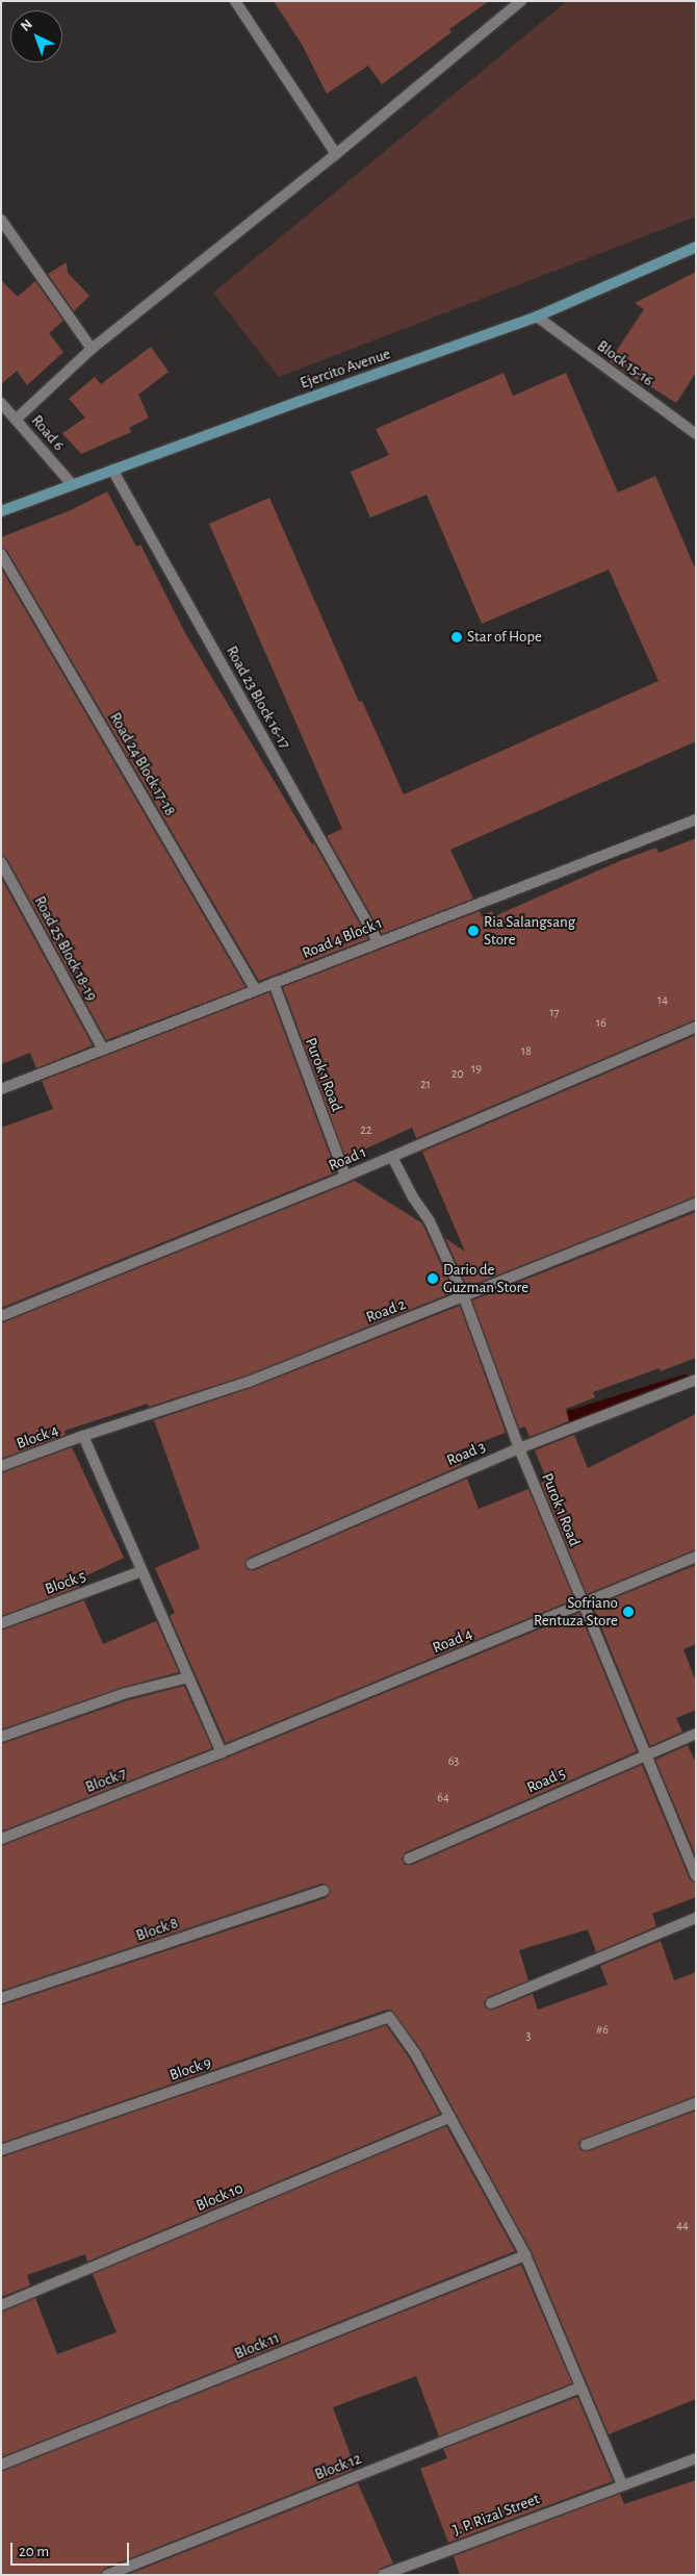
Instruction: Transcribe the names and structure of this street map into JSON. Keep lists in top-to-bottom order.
{
  "streets": {
    "main road": ["Ejercito Avenue"],
    "street": [
      "Block 15-16",
      "Road 6",
      "Road 23 Block 16-17",
      "Road 24 Block 17-18",
      "Road 4 Block 1",
      "Road 25 Block 18-19",
      "Purok 1 Road",
      "Road 1",
      "Road 2",
      "Block 4",
      "Road 3",
      "Block 5",
      "Road 4",
      "Block 7",
      "Road 5",
      "Block 8",
      "Block 9",
      "Block 10",
      "Block 11",
      "Block 12",
      "J. P. Rizal Street"
    ]
  },
  "crossings": [
    ["Block 15-16", "Ejercito Avenue"],
    ["Ejercito Avenue", "Road 6"],
    ["Ejercito Avenue", "Road 23 Block 16-17"],
    ["Road 23 Block 16-17", "Road 4 Block 1"],
    ["Road 24 Block 17-18", "Road 4 Block 1"],
    ["Road 4 Block 1", "Road 25 Block 18-19"],
    ["Road 4 Block 1", "Purok 1 Road"],
    ["Purok 1 Road", "Road 1"],
    ["Purok 1 Road", "Road 2"],
    ["Purok 1 Road", "Road 3"],
    ["Purok 1 Road", "Road 4"],
    ["Purok 1 Road", "Road 5"],
    ["Road 2", "Block 4"],
    ["Road 4", "Block 7"],
    ["Block 9", "Block 10"]
  ],
  "places": [
    "Star of Hope",
    "Ria Salangsang Store",
    "Dario de Guzman Store",
    "Sofriano Rentuza Store"
  ],
  "house_numbers": [
    "14",
    "17",
    "16",
    "18",
    "19",
    "20",
    "21",
    "22",
    "63",
    "64",
    "#6",
    "3",
    "44"
  ],
  "scale_bar": "20 m",
  "north": "top left"
}
